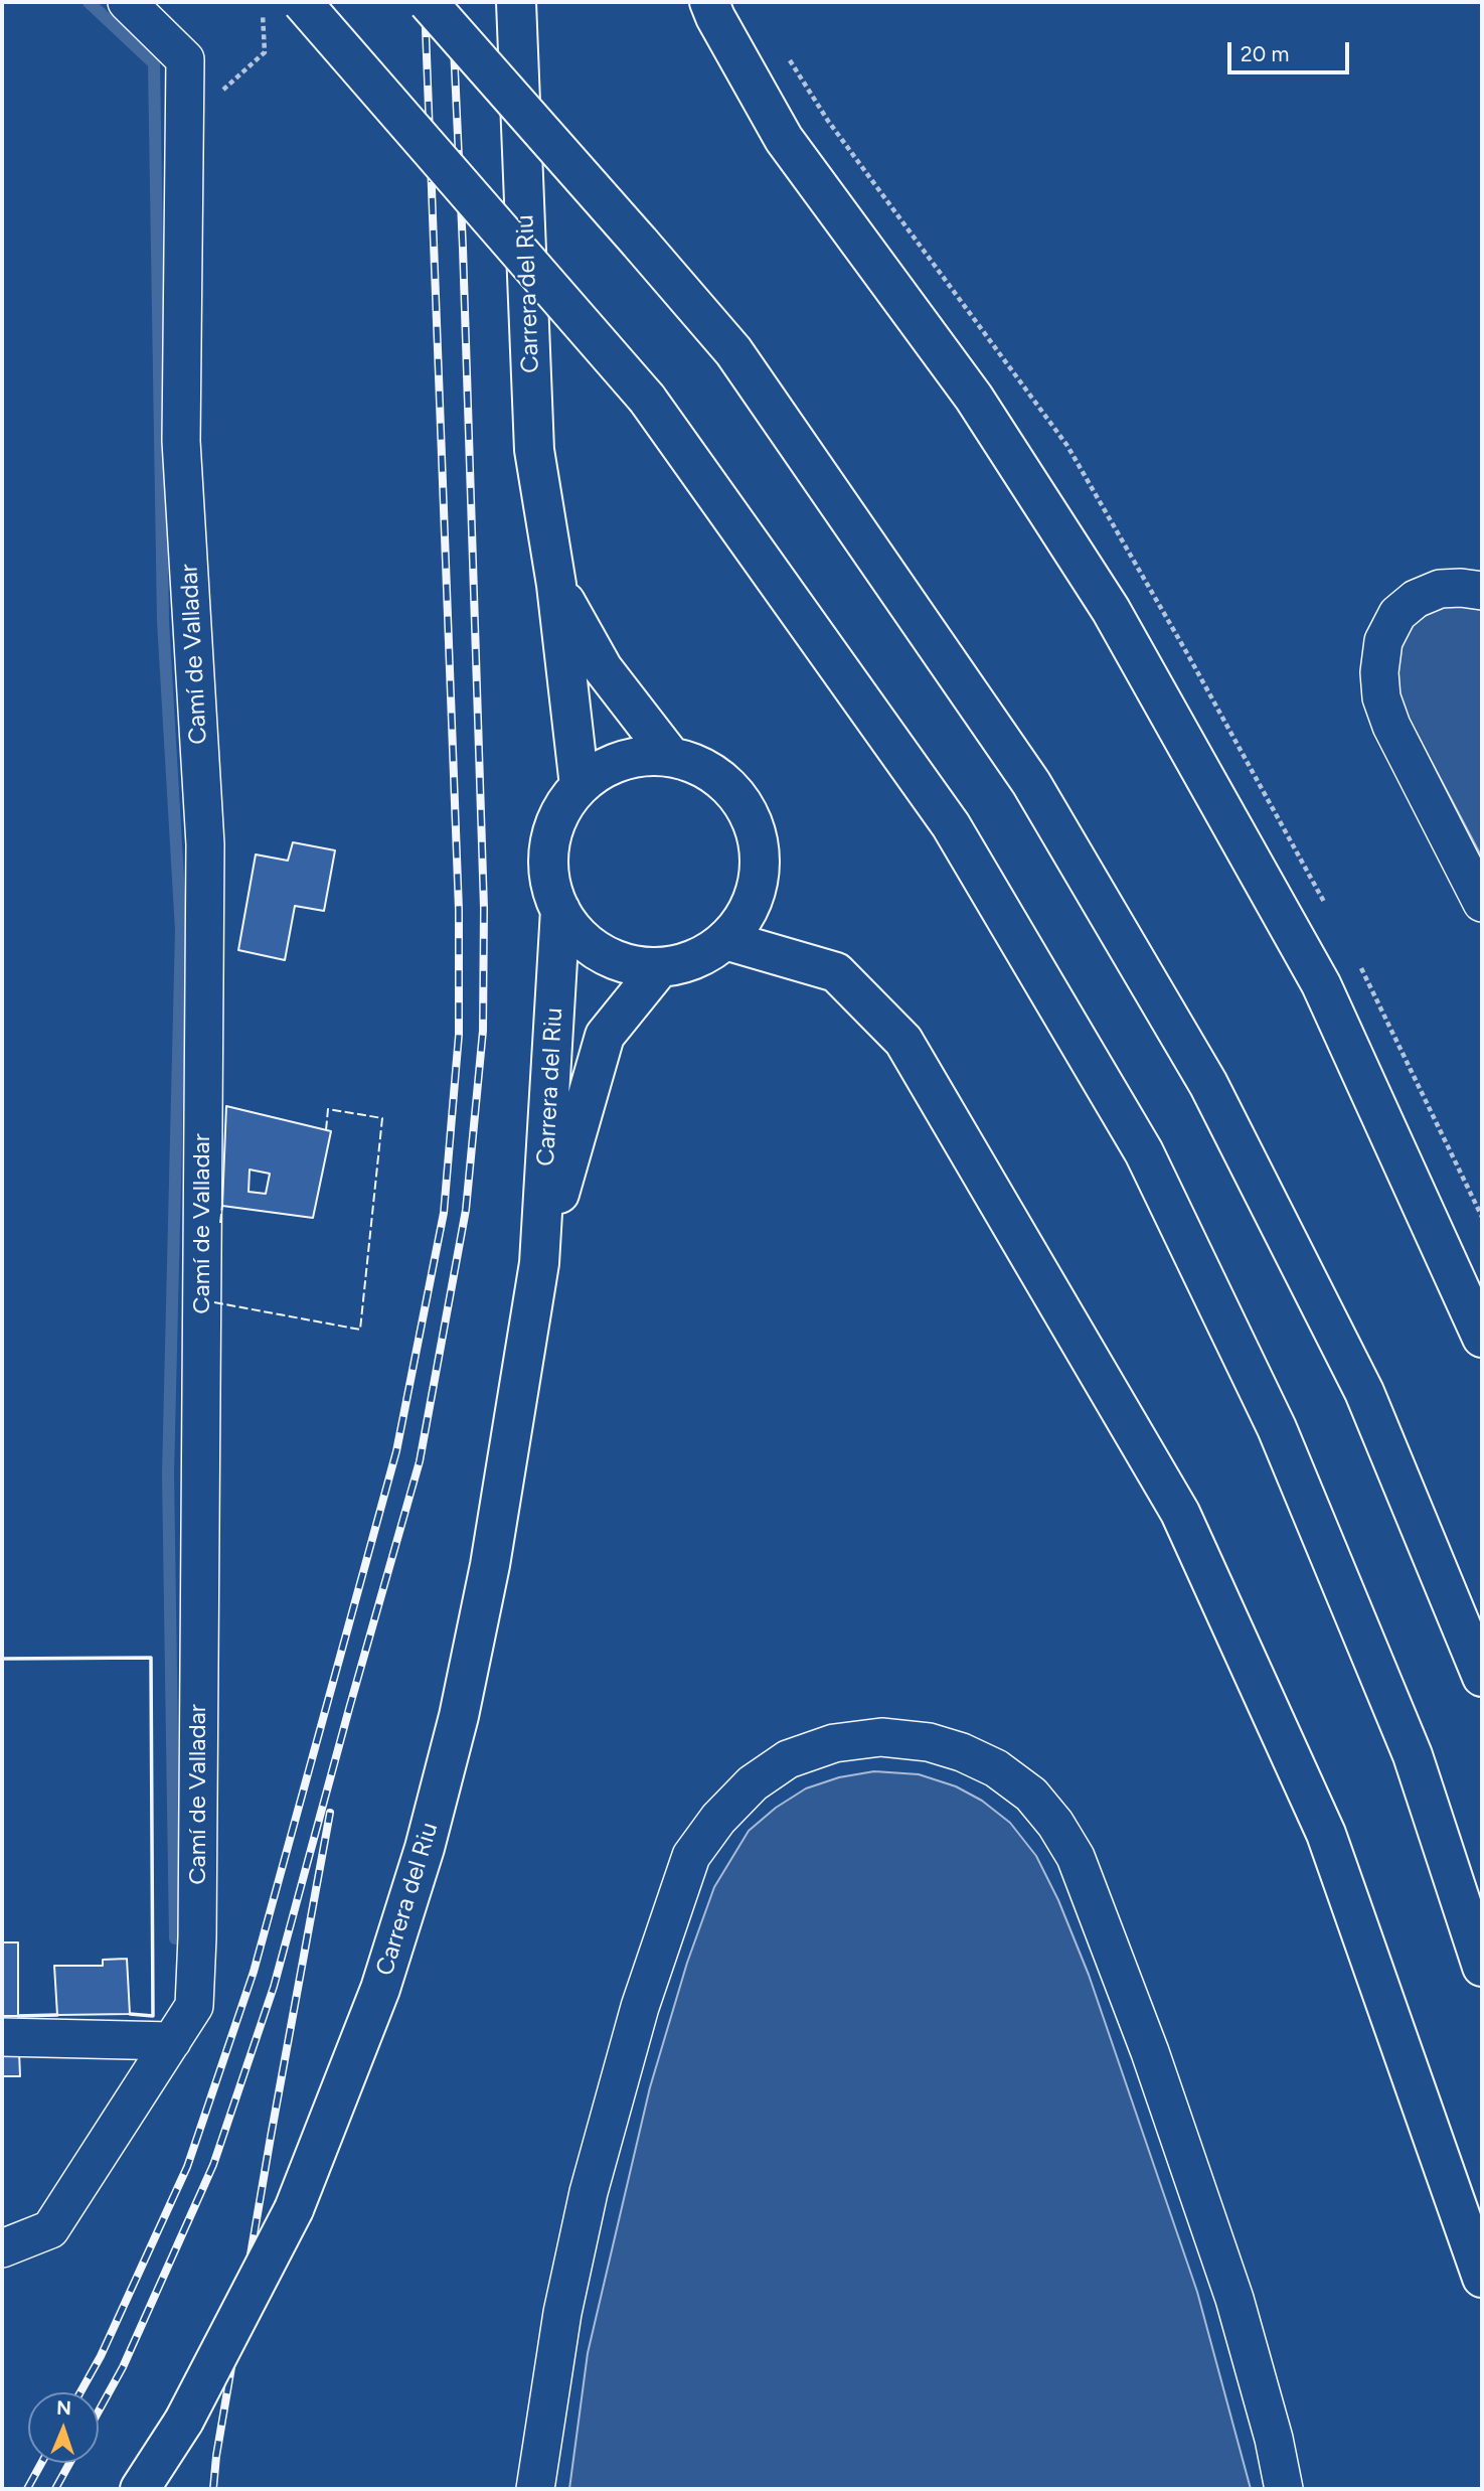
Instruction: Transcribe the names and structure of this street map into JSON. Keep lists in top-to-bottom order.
{
  "streets": {
    "main road": ["Carrera del Riu"],
    "street": ["Camí de Valladar"]
  },
  "scale_bar": "20 m",
  "north": "top"
}
